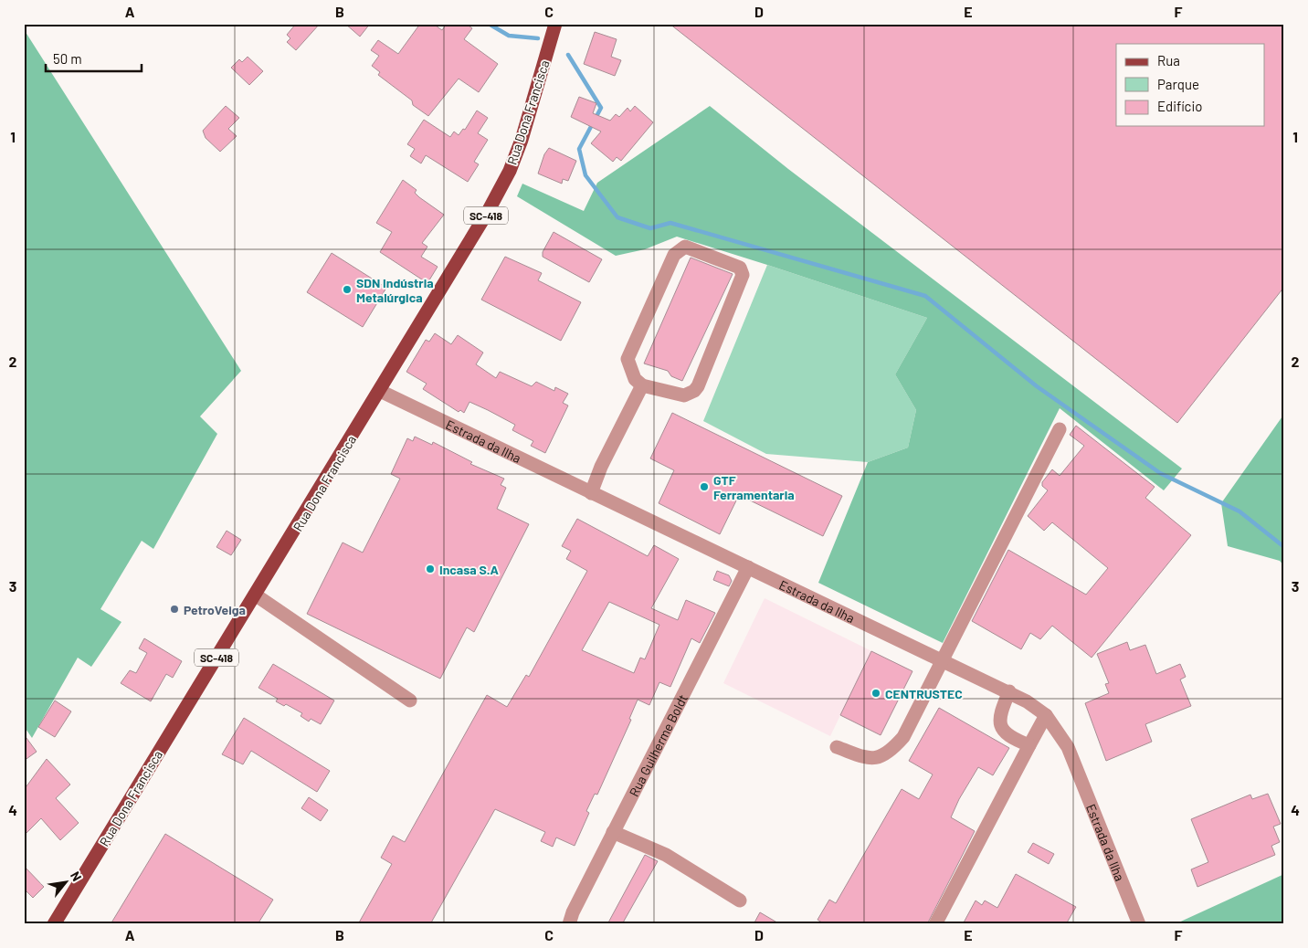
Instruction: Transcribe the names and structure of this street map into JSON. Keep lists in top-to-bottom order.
{
  "streets": {
    "main road": ["Rua Dona Francisca", "SC-418"],
    "street": ["Estrada da Ilha", "Rua Guilherme Boldt"]
  },
  "crossings": [
    ["Rua Dona Francisca", "Estrada da Ilha"],
    ["Estrada da Ilha", "Rua Guilherme Boldt"]
  ],
  "places": [
    "SDN Indústria Metalúrgica",
    "GTF Ferramentaria",
    "Incasa S.A",
    "PetroVeiga",
    "CENTRUSTEC"
  ],
  "legend": ["Rua", "Parque", "Edifício"],
  "scale_bar": "50 m",
  "north": "top right",
  "grid": {
    "columns": [
      "A",
      "B",
      "C",
      "D",
      "E",
      "F"
    ],
    "rows": [
      "1",
      "2",
      "3",
      "4"
    ]
  }
}
